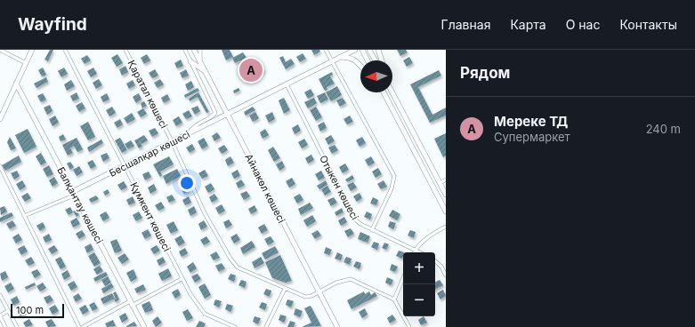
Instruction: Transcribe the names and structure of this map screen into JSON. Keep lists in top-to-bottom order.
{
  "streets": {
    "main road": ["Бесшалқар көшесі", "Айнакөл көшесі", "Балқантау көшесі"],
    "street": ["Қаратал көшесі", "Отыкен көшесі", "Құмкент көшесі"]
  },
  "crossings": [
    ["Қаратал көшесі", "Бесшалқар көшесі"],
    ["Қаратал көшесі", "Айнакөл көшесі"],
    ["Бесшалқар көшесі", "Отыкен көшесі"],
    ["Бесшалқар көшесі", "Айнакөл көшесі"],
    ["Бесшалқар көшесі", "Балқантау көшесі"],
    ["Бесшалқар көшесі", "Құмкент көшесі"]
  ],
  "scale_bar": "100 m",
  "north": "left",
  "page": {
    "header": "Wayfind",
    "nav": [
      "Главная",
      "Карта",
      "О нас",
      "Контакты"
    ],
    "heading": "Рядом",
    "pins": "A",
    "list": [
      {
        "mark": "A",
        "name": "Мереке ТД",
        "note": "Супермаркет",
        "value": "240 m"
      }
    ],
    "map_buttons": ["+", "−"],
    "scale": "100 m"
  }
}
